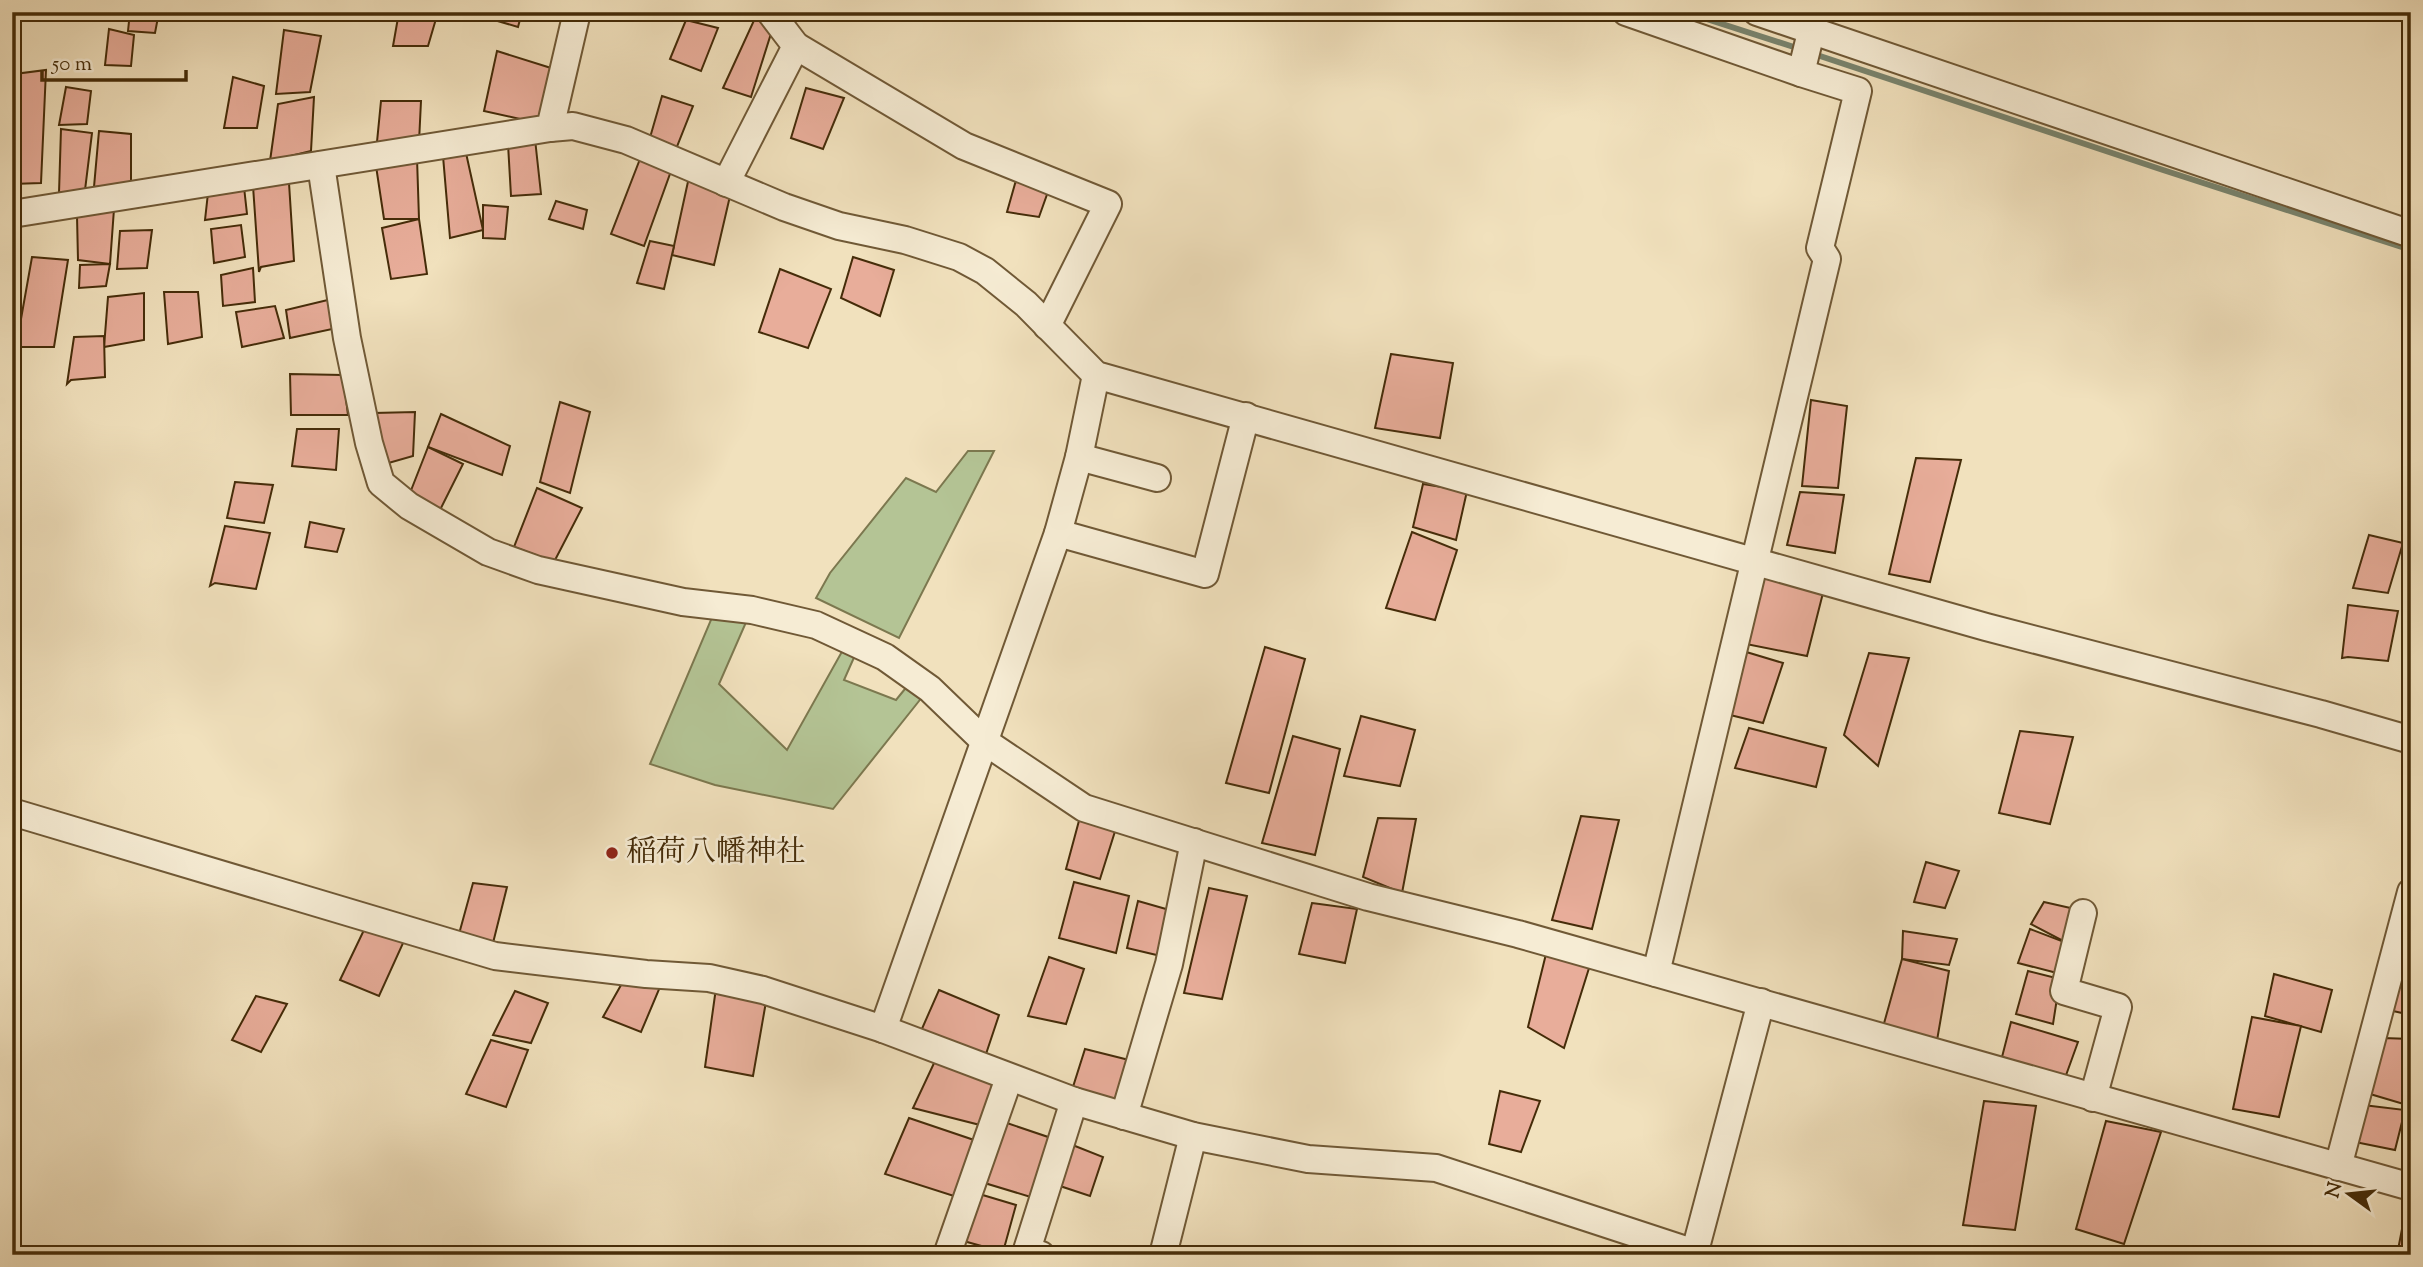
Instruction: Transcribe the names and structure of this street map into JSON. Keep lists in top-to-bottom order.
{
  "places": ["稲荷八幡神社"],
  "scale_bar": "50 m",
  "north": "left"
}
